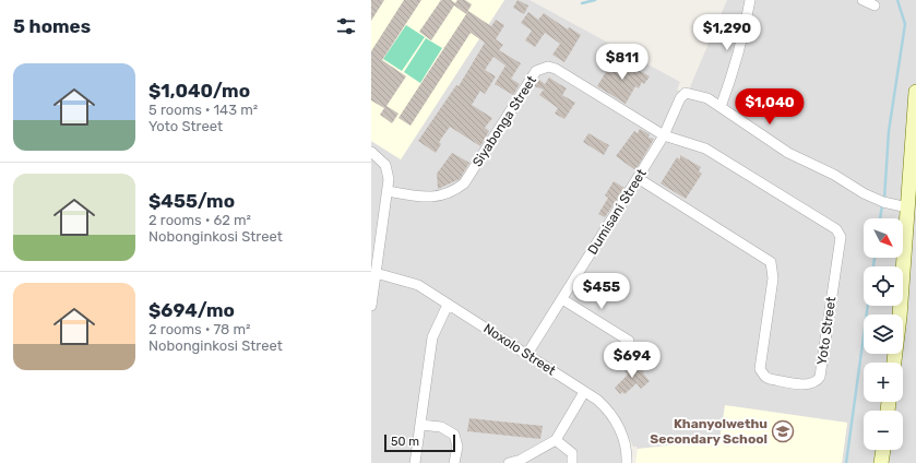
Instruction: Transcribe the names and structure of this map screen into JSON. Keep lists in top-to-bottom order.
{
  "streets": {
    "street": [
      "Siyabonga Street",
      "Dumisani Street",
      "Yoto Street",
      "Noxolo Street"
    ]
  },
  "crossings": [
    ["Siyabonga Street", "Dumisani Street"],
    ["Siyabonga Street", "Yoto Street"],
    ["Dumisani Street", "Yoto Street"],
    ["Dumisani Street", "Noxolo Street"]
  ],
  "places": {
    "school or university": ["Khanyolwethu Secondary School"]
  },
  "scale_bar": "50 m",
  "north": "bottom right",
  "page": {
    "heading": "5 homes",
    "price": [
      "$1,290",
      "$811",
      "$1,040",
      "$455",
      "$694"
    ],
    "list": [
      {
        "name": "$1,040/mo",
        "note": "5 rooms · 143 m² · Yoto Street"
      },
      {
        "name": "$455/mo",
        "note": "2 rooms · 62 m² · Nobonginkosi Street"
      },
      {
        "name": "$694/mo",
        "note": "2 rooms · 78 m² · Nobonginkosi Street"
      }
    ],
    "map_buttons": ["+", "−"],
    "scale": "50 m"
  }
}
